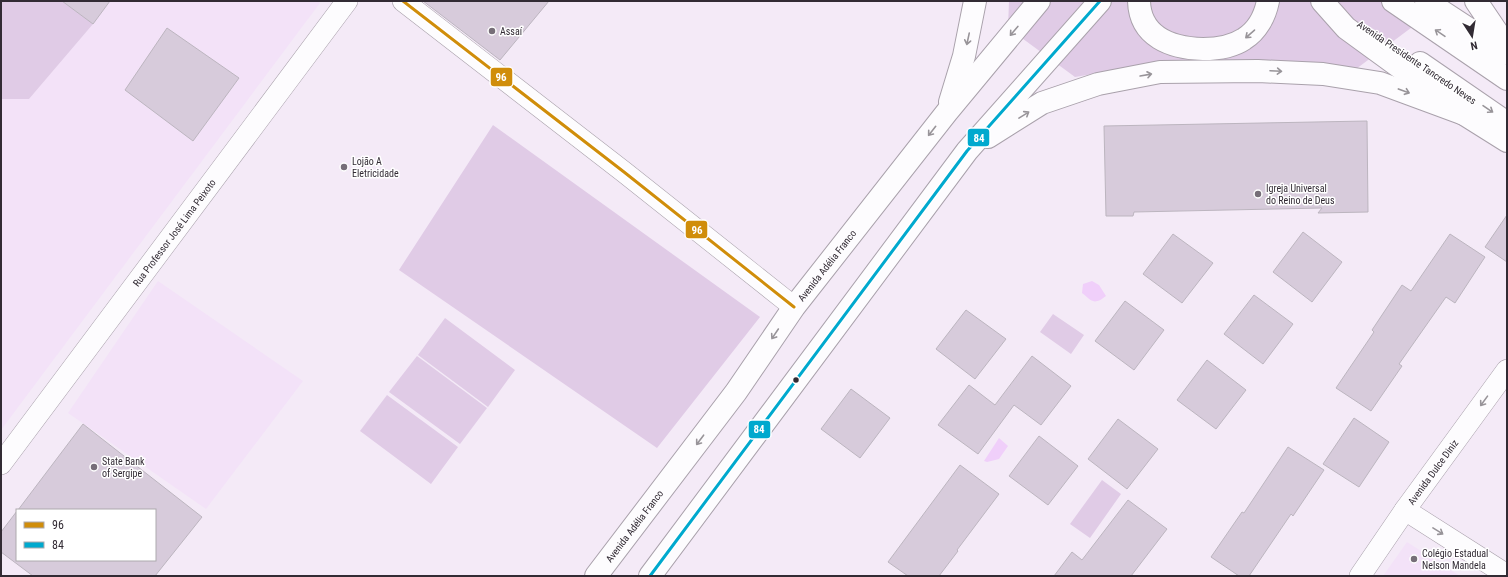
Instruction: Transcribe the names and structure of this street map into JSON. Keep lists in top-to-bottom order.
{
  "streets": {
    "main road": ["Avenida Presidente Tancredo Neves", "Avenida Adélia Franco"],
    "street": ["Rua Professor José Lima Peixoto", "Avenida Dulce Diniz"]
  },
  "one_way": ["Avenida Dulce Diniz"],
  "places": [
    "Assaí",
    "Lojão A Eletricidade",
    "Igreja Universal do Reino de Deus",
    "State Bank of Sergipe",
    "Colégio Estadual Nelson Mandela"
  ],
  "lines": ["transit line 96", "transit line 84"],
  "legend": ["96", "84"],
  "north": "bottom"
}
